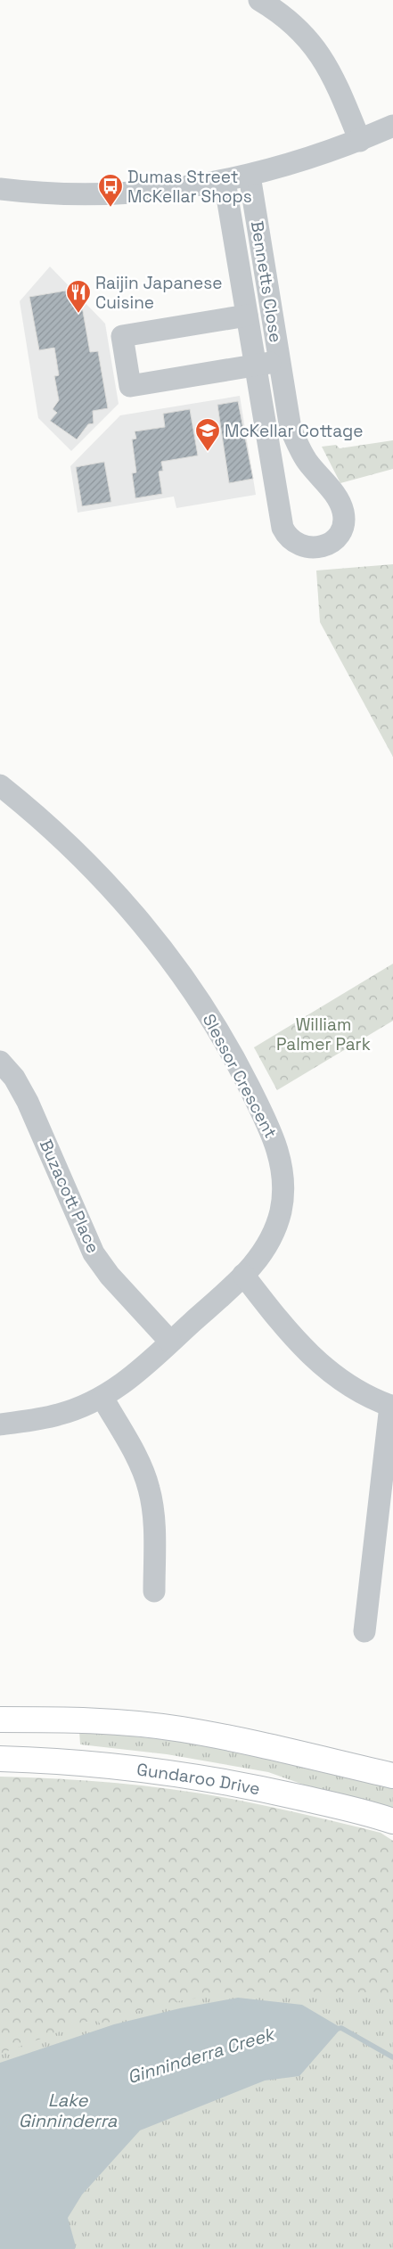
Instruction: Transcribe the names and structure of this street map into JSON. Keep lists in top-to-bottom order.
{
  "streets": {
    "main road": ["Gundaroo Drive"],
    "street": ["Bennetts Close", "Slessor Crescent", "Buzacott Place"]
  },
  "crossings": [
    ["Slessor Crescent", "Buzacott Place"]
  ],
  "water": ["Ginninderra Creek", "Lake Ginninderra"],
  "parks": ["William Palmer Park"],
  "places": {
    "bus stop": ["Dumas Street McKellar Shops"],
    "restaurant": ["Raijin Japanese Cuisine"],
    "school or university": ["McKellar Cottage"]
  }
}
